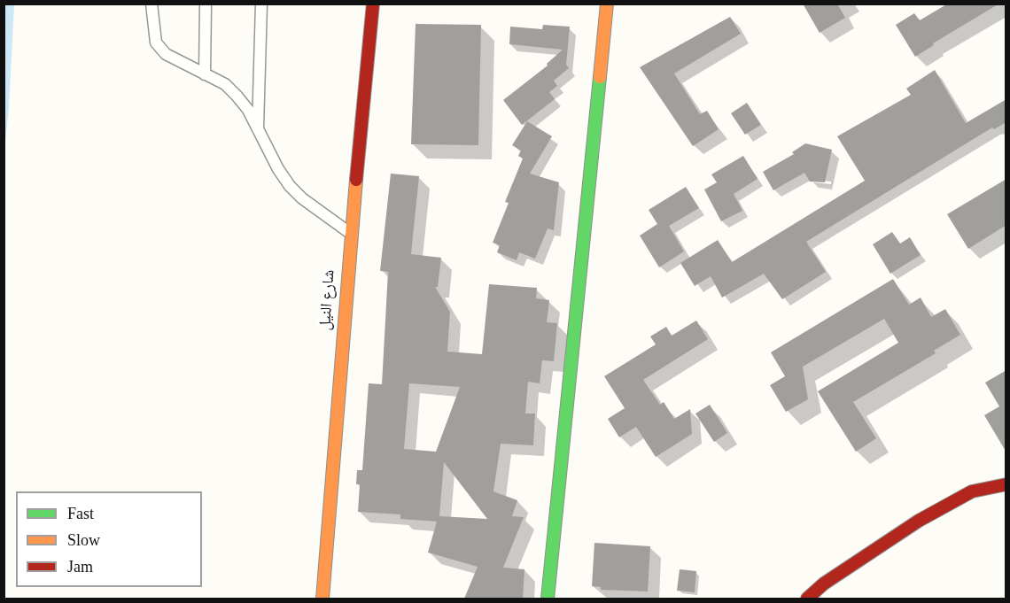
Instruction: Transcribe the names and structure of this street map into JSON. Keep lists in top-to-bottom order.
{
  "streets": {
    "street": ["شارع النيل"]
  },
  "legend": ["Fast", "Slow", "Jam"]
}
